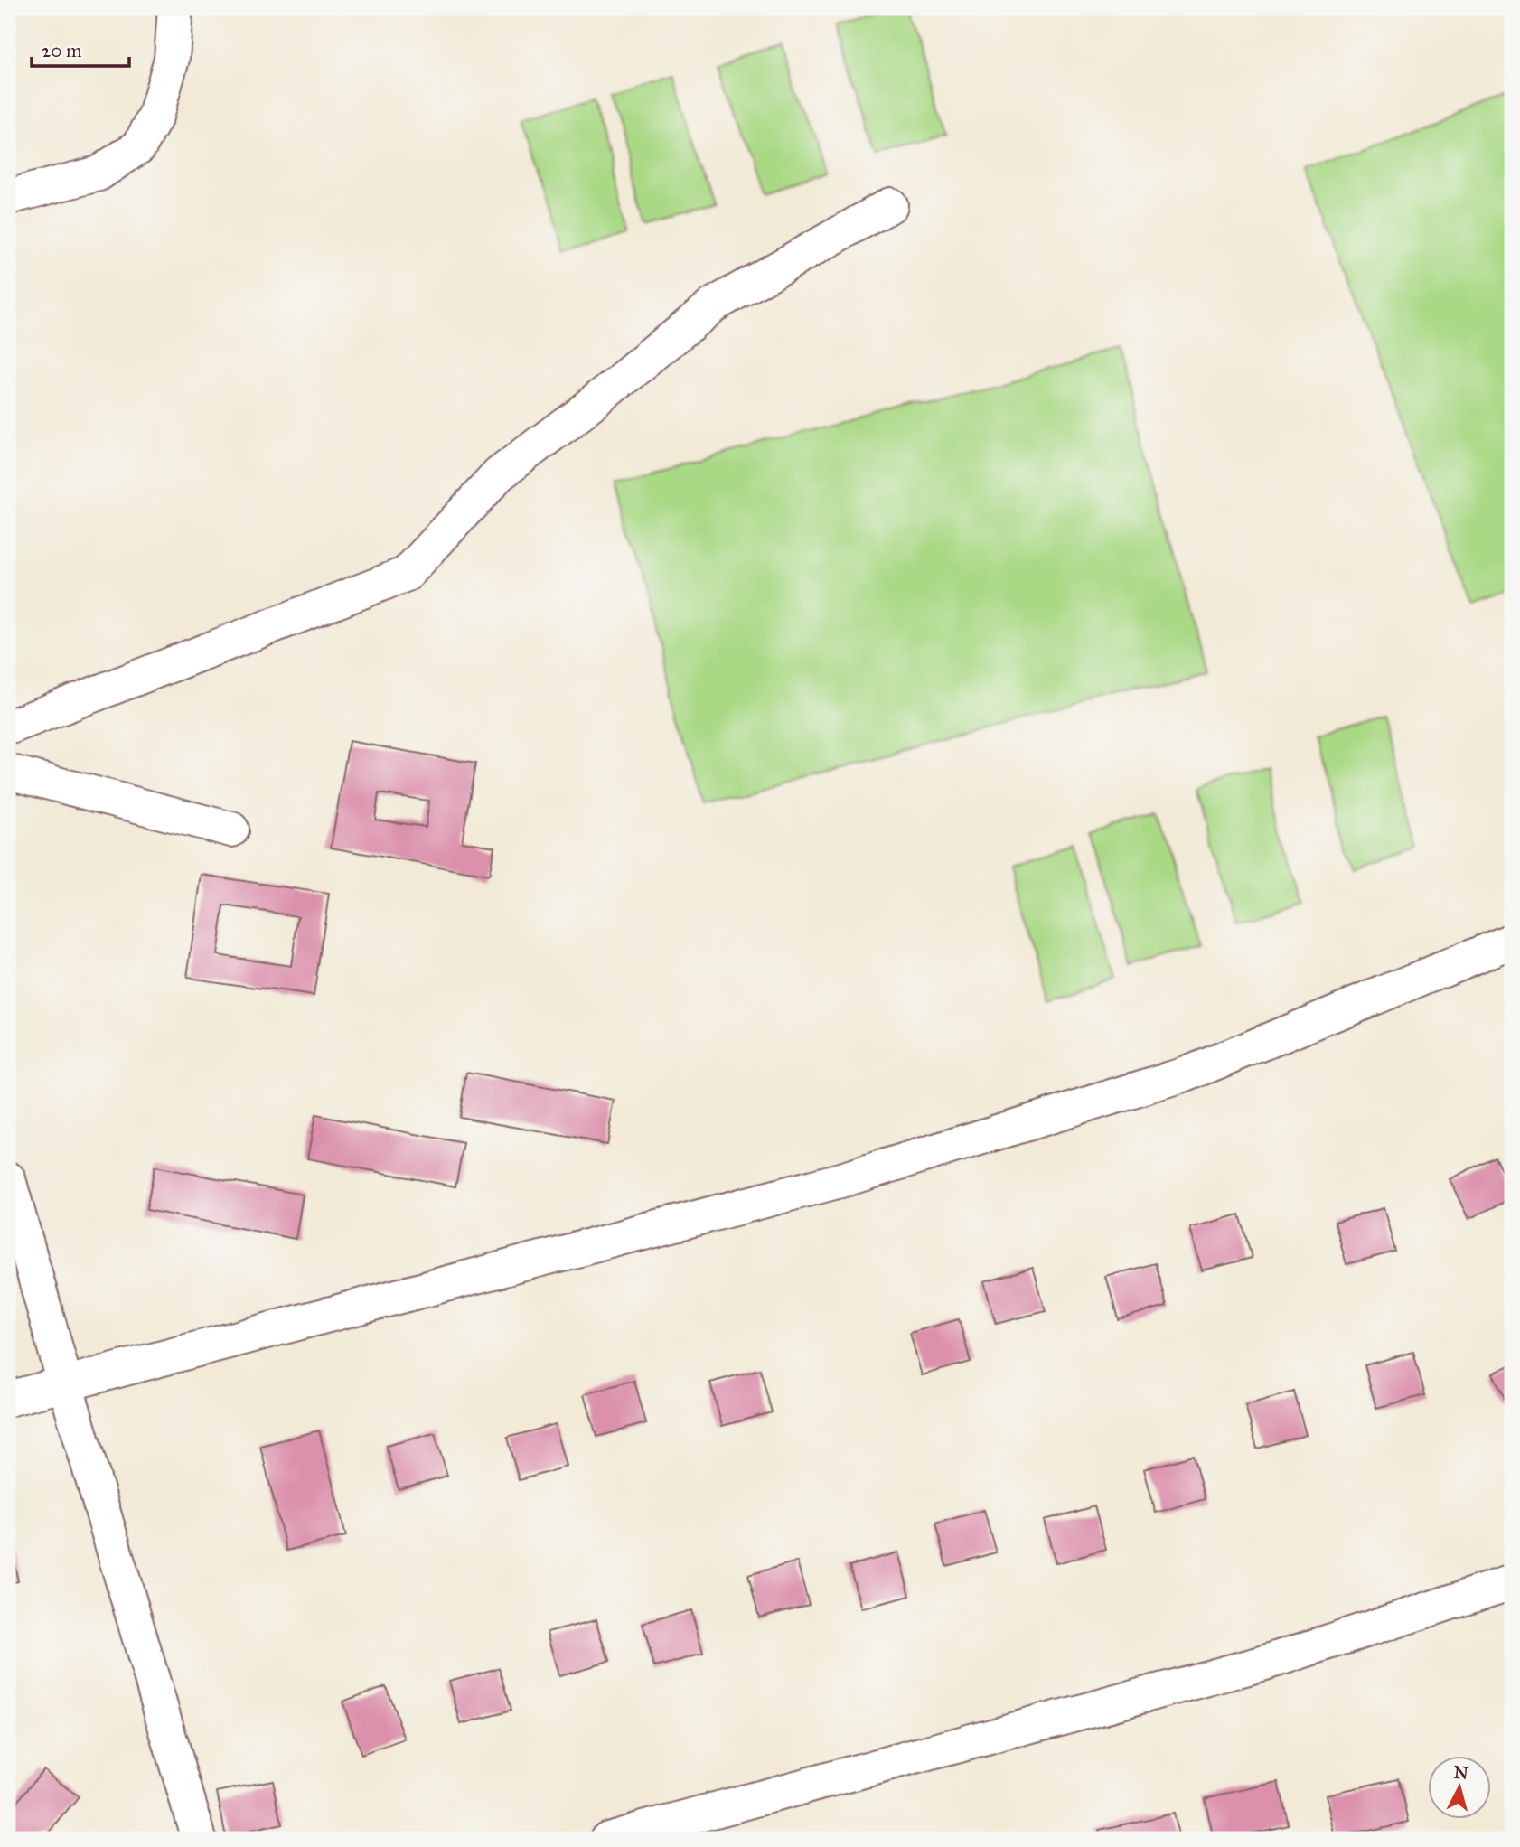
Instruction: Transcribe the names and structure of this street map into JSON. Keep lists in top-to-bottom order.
{
  "scale_bar": "20 m",
  "north": "top"
}
